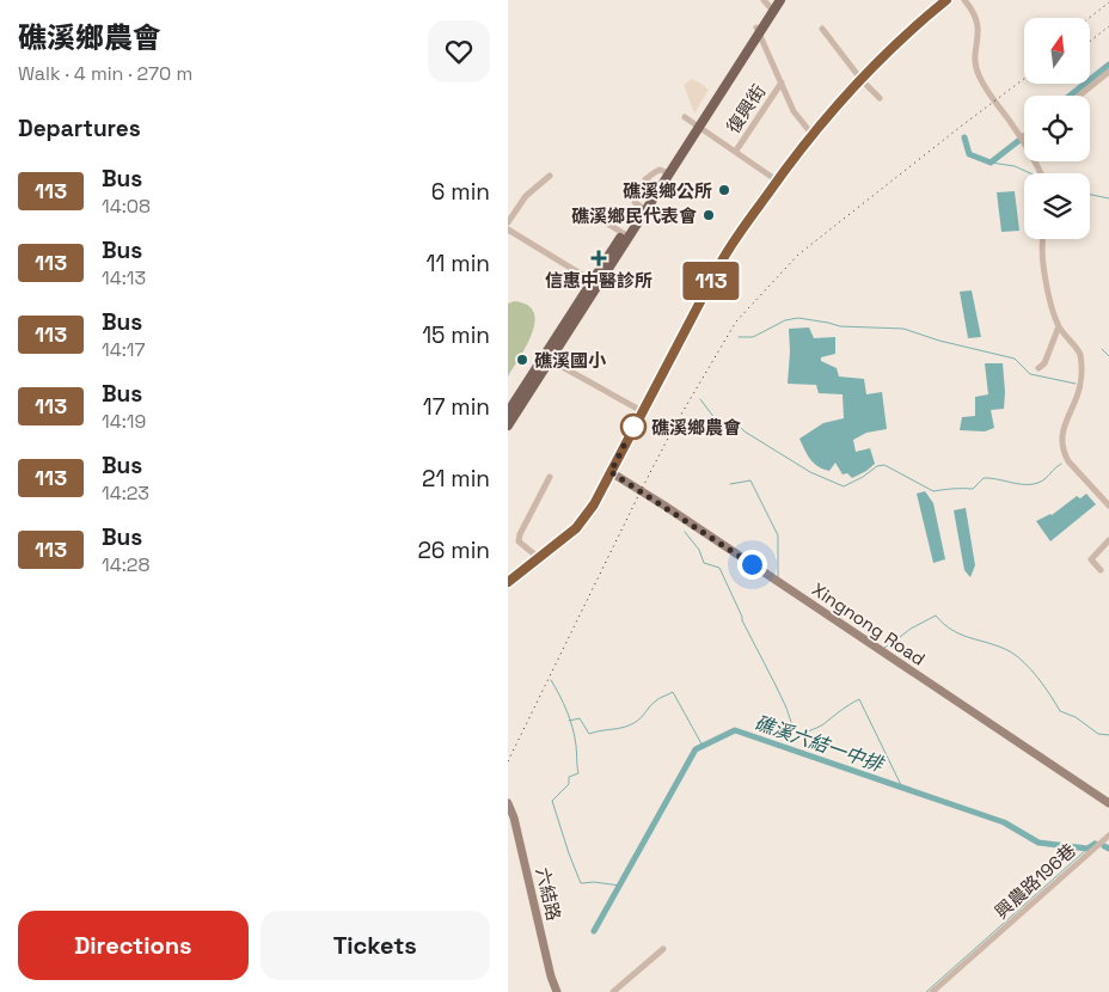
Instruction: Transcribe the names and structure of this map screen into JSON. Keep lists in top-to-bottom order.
{
  "streets": {
    "street": [
      "復興街",
      "Xingnong Road",
      "興農路196巷",
      "六結路"
    ]
  },
  "water": ["礁溪六結一中排"],
  "places": {
    "other": [
      "礁溪鄉公所",
      "礁溪鄉民代表會",
      "礁溪國小",
      "礁溪鄉農會"
    ],
    "health": ["信惠中醫診所"]
  },
  "lines": ["bus line 113"],
  "north": "top",
  "page": {
    "heading": [
      ["礁溪鄉農會", "Walk · 4 min · 270 m"],
      "Departures"
    ],
    "on_map": "113",
    "list": [
      {
        "mark": "113",
        "name": "Bus",
        "note": "14:08",
        "value": "6 min"
      },
      {
        "mark": "113",
        "name": "Bus",
        "note": "14:13",
        "value": "11 min"
      },
      {
        "mark": "113",
        "name": "Bus",
        "note": "14:17",
        "value": "15 min"
      },
      {
        "mark": "113",
        "name": "Bus",
        "note": "14:19",
        "value": "17 min"
      },
      {
        "mark": "113",
        "name": "Bus",
        "note": "14:23",
        "value": "21 min"
      },
      {
        "mark": "113",
        "name": "Bus",
        "note": "14:28",
        "value": "26 min"
      }
    ],
    "buttons": ["Directions", "Tickets"]
  }
}
